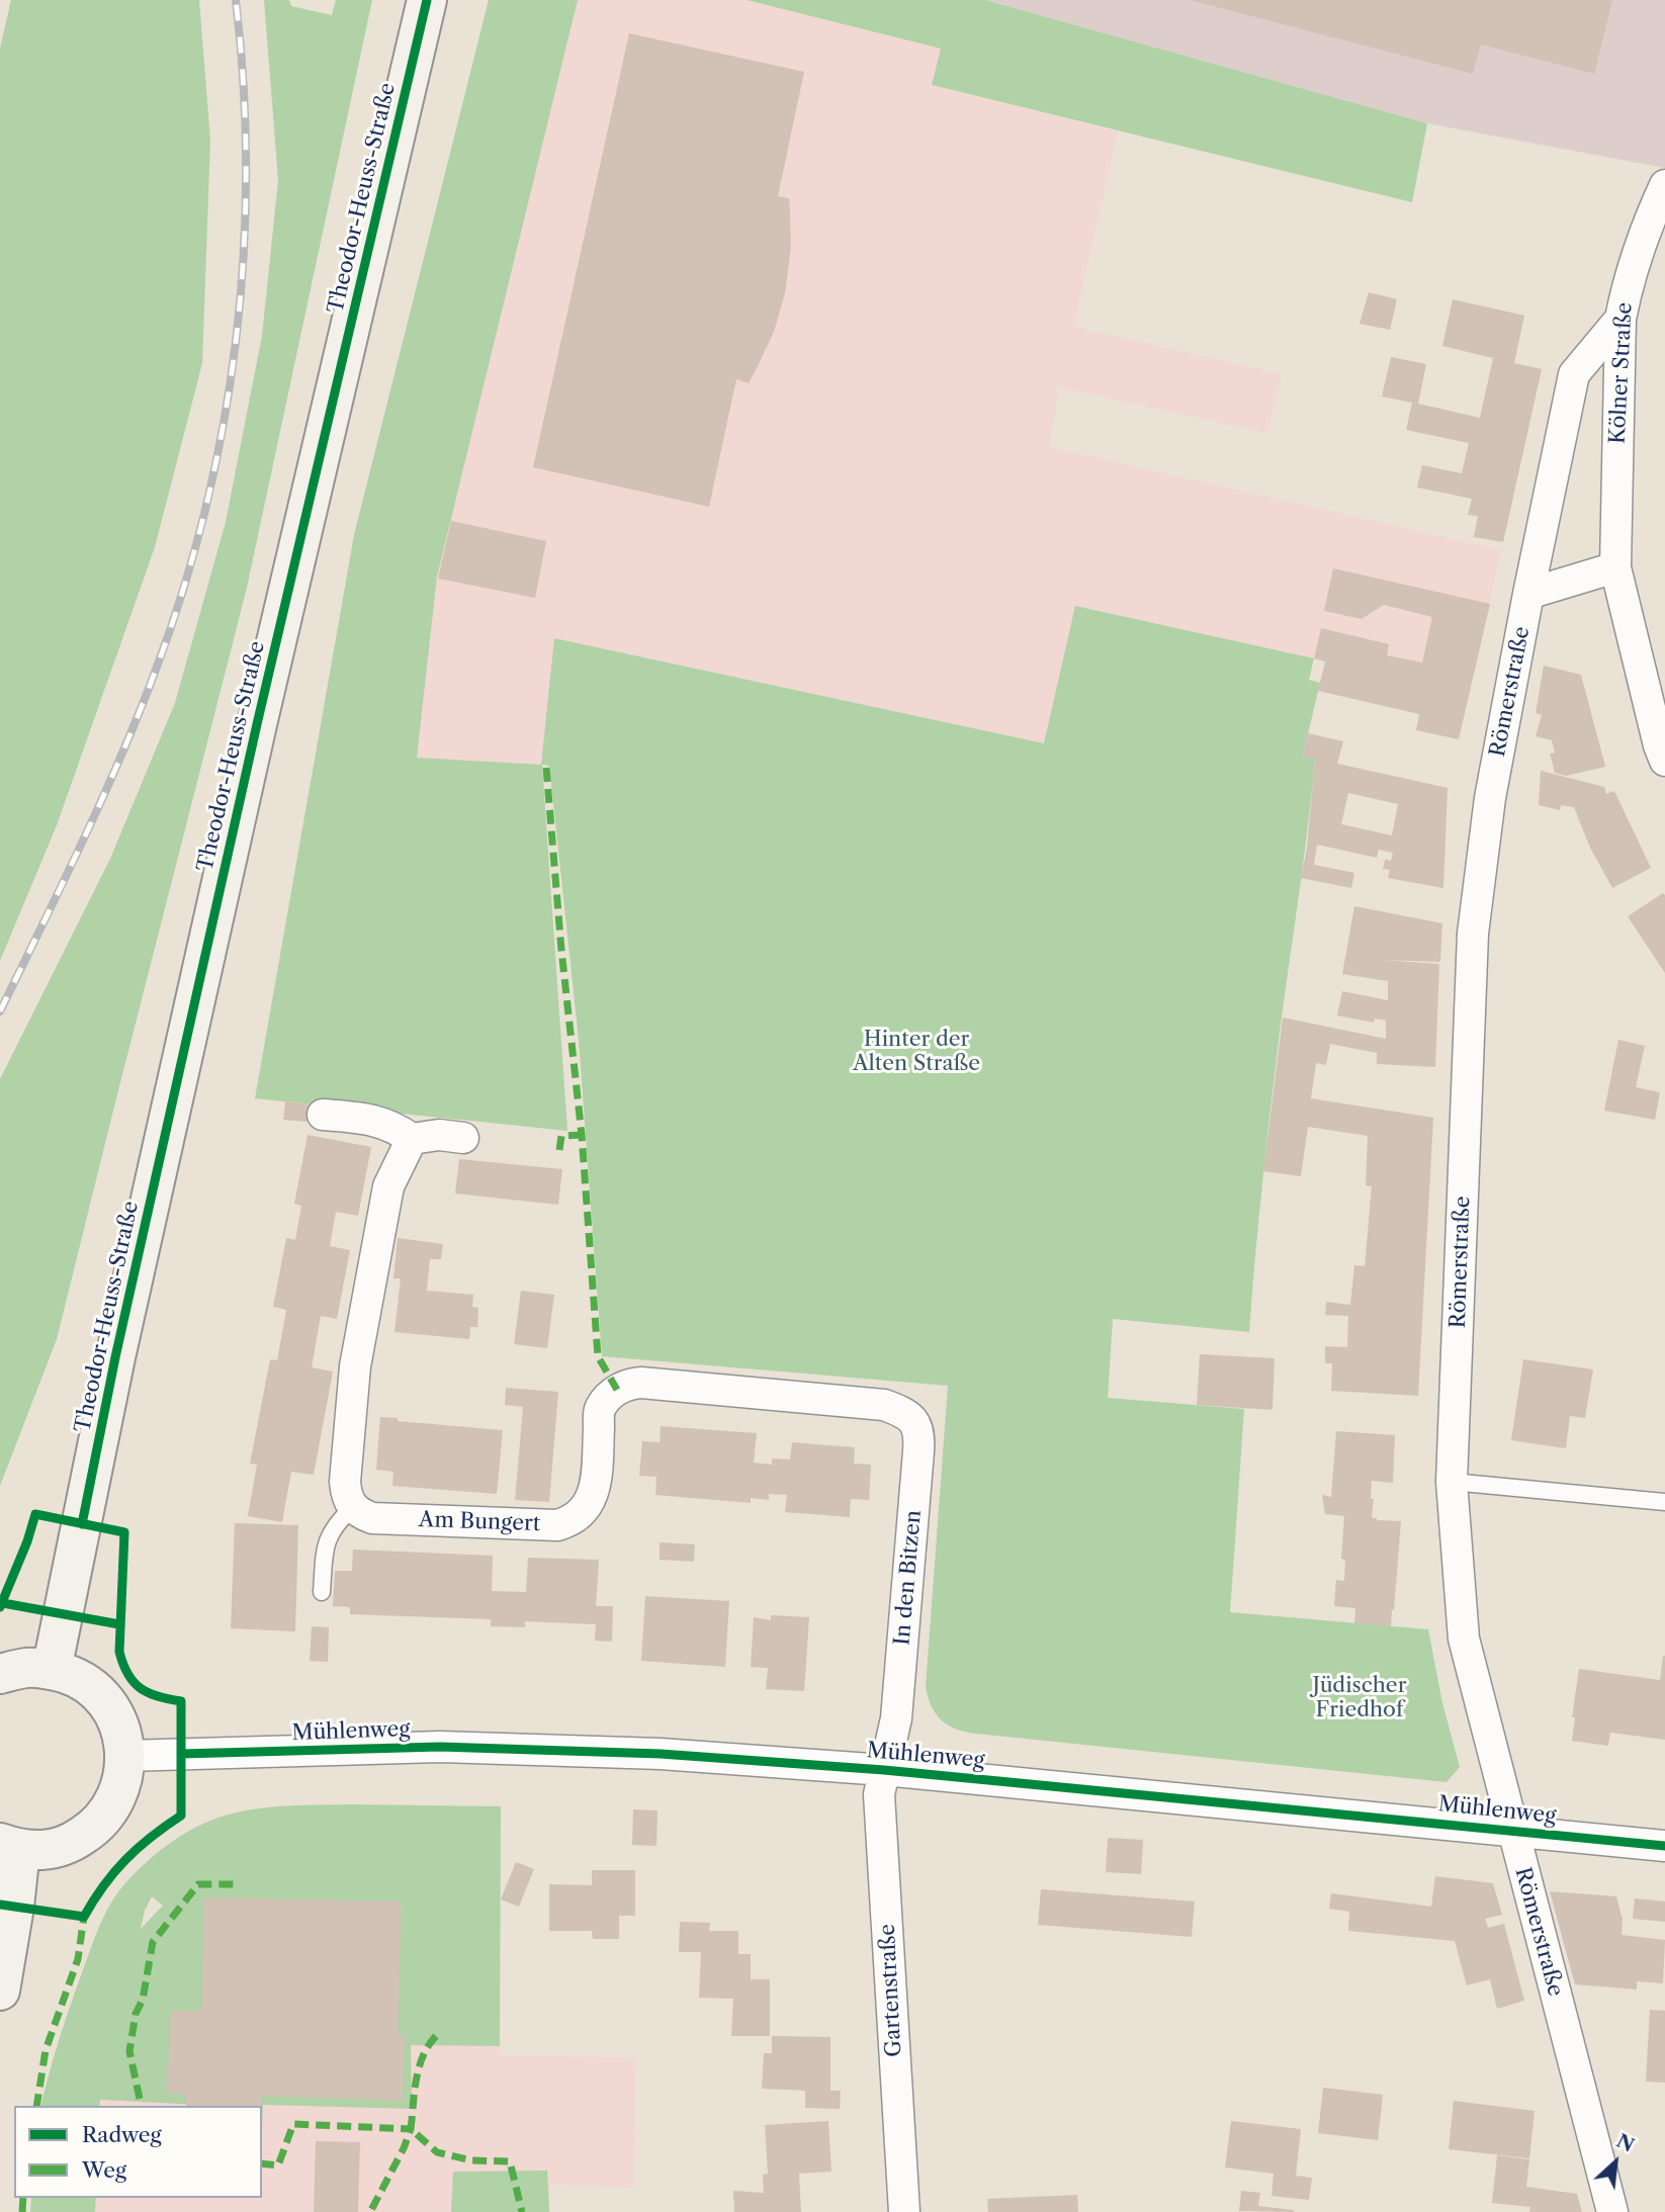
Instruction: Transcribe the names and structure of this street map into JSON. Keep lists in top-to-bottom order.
{
  "streets": {
    "main road": ["Theodor-Heuss-Straße"],
    "street": [
      "Kölner Straße",
      "Römerstraße",
      "Am Bungert",
      "In den Bitzen",
      "Mühlenweg",
      "Gartenstraße"
    ]
  },
  "crossings": [
    ["Kölner Straße", "Römerstraße"],
    ["Römerstraße", "Mühlenweg"],
    ["Am Bungert", "In den Bitzen"],
    ["In den Bitzen", "Mühlenweg"],
    ["In den Bitzen", "Gartenstraße"],
    ["Mühlenweg", "Gartenstraße"]
  ],
  "parks": ["Hinter der Alten Straße", "Jüdischer Friedhof"],
  "legend": ["Radweg", "Weg"],
  "north": "top right"
}
